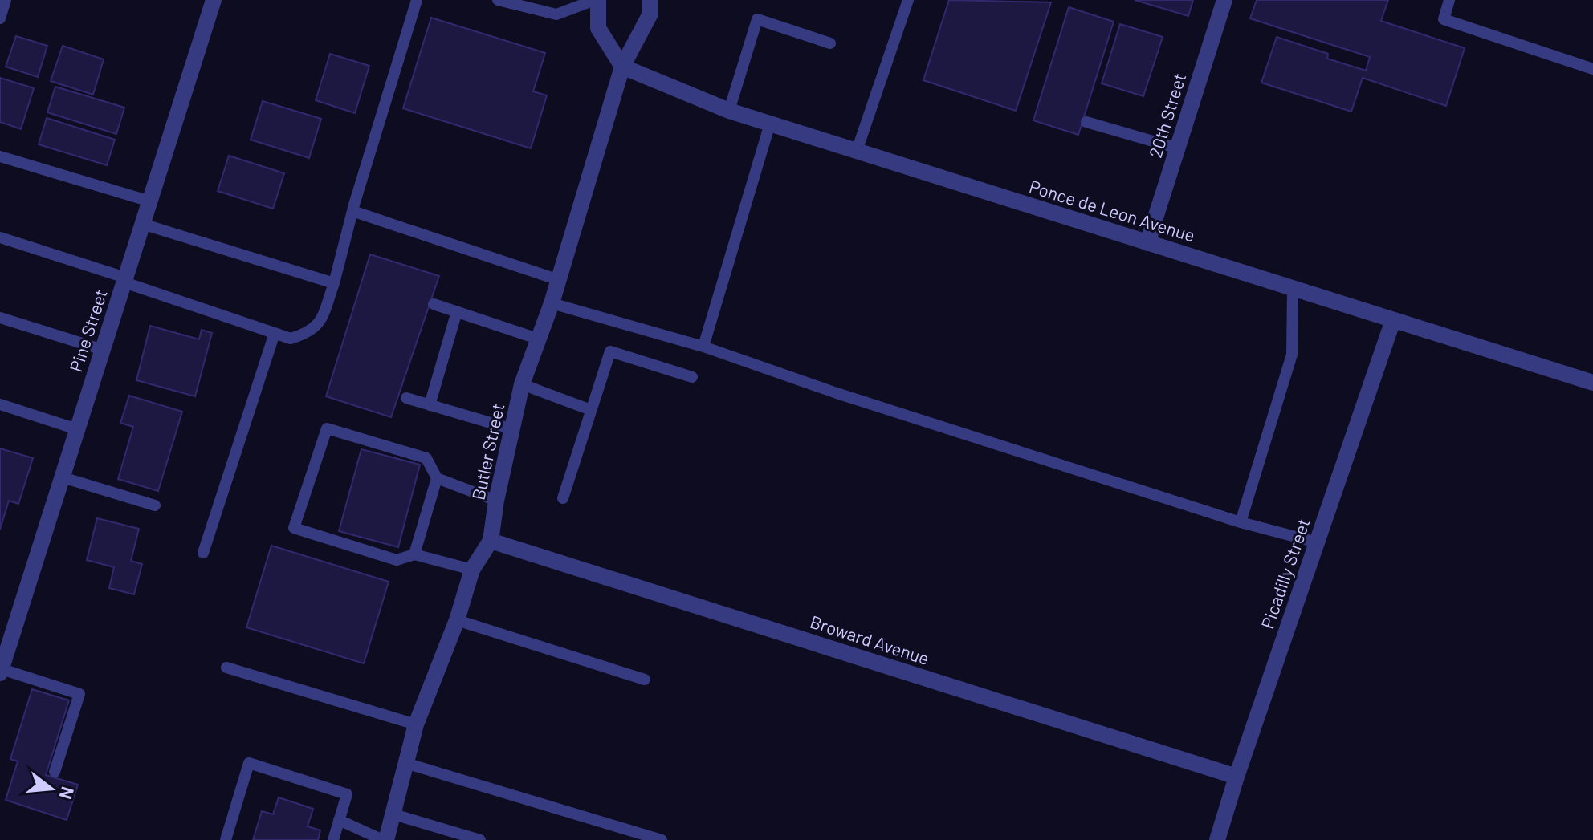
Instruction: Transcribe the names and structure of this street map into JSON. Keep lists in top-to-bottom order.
{
  "streets": {
    "street": [
      "20th Street",
      "Ponce de Leon Avenue",
      "Pine Street",
      "Butler Street",
      "Picadilly Street",
      "Broward Avenue"
    ]
  },
  "crossings": [
    ["20th Street", "Ponce de Leon Avenue"],
    ["Ponce de Leon Avenue", "Butler Street"],
    ["Ponce de Leon Avenue", "Picadilly Street"],
    ["Butler Street", "Broward Avenue"],
    ["Picadilly Street", "Broward Avenue"]
  ],
  "north": "right"
}
